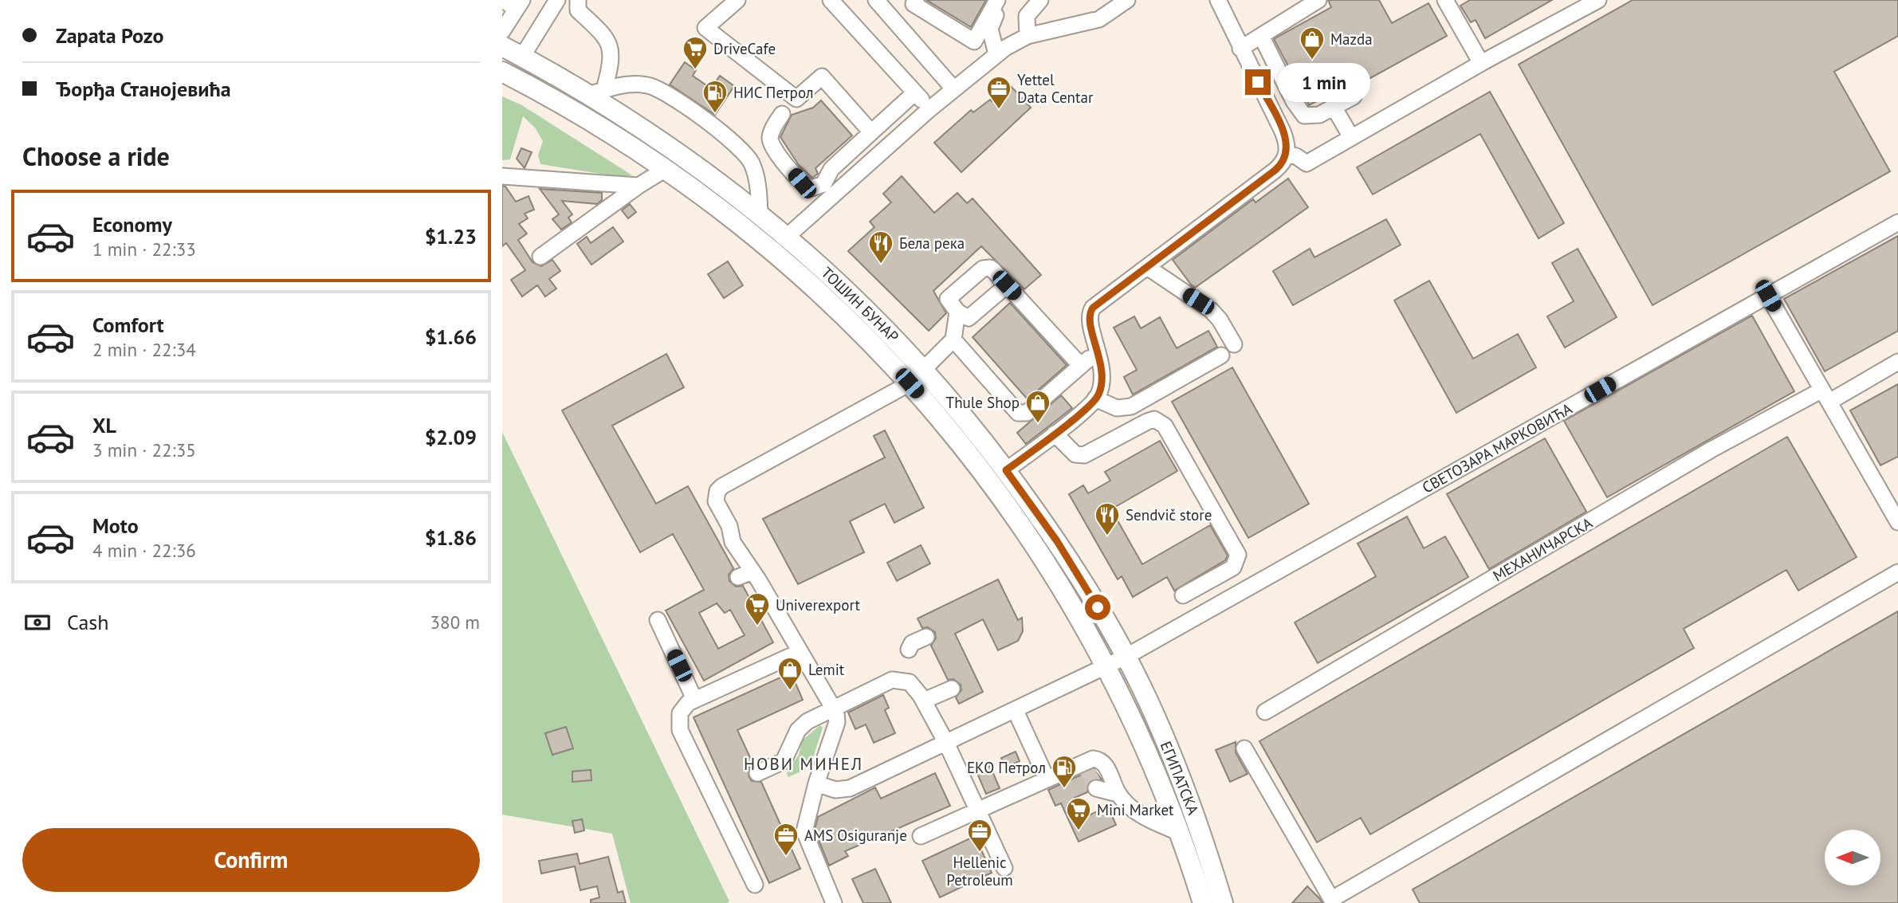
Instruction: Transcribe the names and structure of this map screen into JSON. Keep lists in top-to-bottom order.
{
  "streets": {
    "main road": ["ТОШИН БУНАР", "ЕГИПАТСКА"],
    "street": ["СВЕТОЗАРА МАРКОВИЋА", "МЕХАНИЧАРСКА"]
  },
  "crossings": [
    ["ТОШИН БУНАР", "СВЕТОЗАРА МАРКОВИЋА"],
    ["ТОШИН БУНАР", "ЕГИПАТСКА"],
    ["СВЕТОЗАРА МАРКОВИЋА", "ЕГИПАТСКА"]
  ],
  "districts": ["НОВИ МИНЕЛ"],
  "places": {
    "shop": ["Mazda", "Thule Shop", "Lemit"],
    "supermarket": ["DriveCafe", "Univerexport", "Mini Market"],
    "office": ["Yettel Data Centar", "Hellenic Petroleum", "AMS Osiguranje"],
    "fuel station": ["НИС Петрол", "ЕКО Петрол"],
    "restaurant": ["Бела река", "Sendvič store"]
  },
  "north": "left",
  "page": {
    "banner": ["Zapata Pozo", "Ђорђа Станојевића"],
    "bubble": "1 min",
    "heading": "Choose a ride",
    "list": [
      {
        "name": "Economy",
        "note": "1 min · 22:33",
        "value": "$1.23"
      },
      {
        "name": "Comfort",
        "note": "2 min · 22:34",
        "value": "$1.66"
      },
      {
        "name": "XL",
        "note": "3 min · 22:35",
        "value": "$2.09"
      },
      {
        "name": "Moto",
        "note": "4 min · 22:36",
        "value": "$1.86"
      }
    ],
    "pay": ["Cash", "380 m"],
    "buttons": "Confirm"
  }
}
